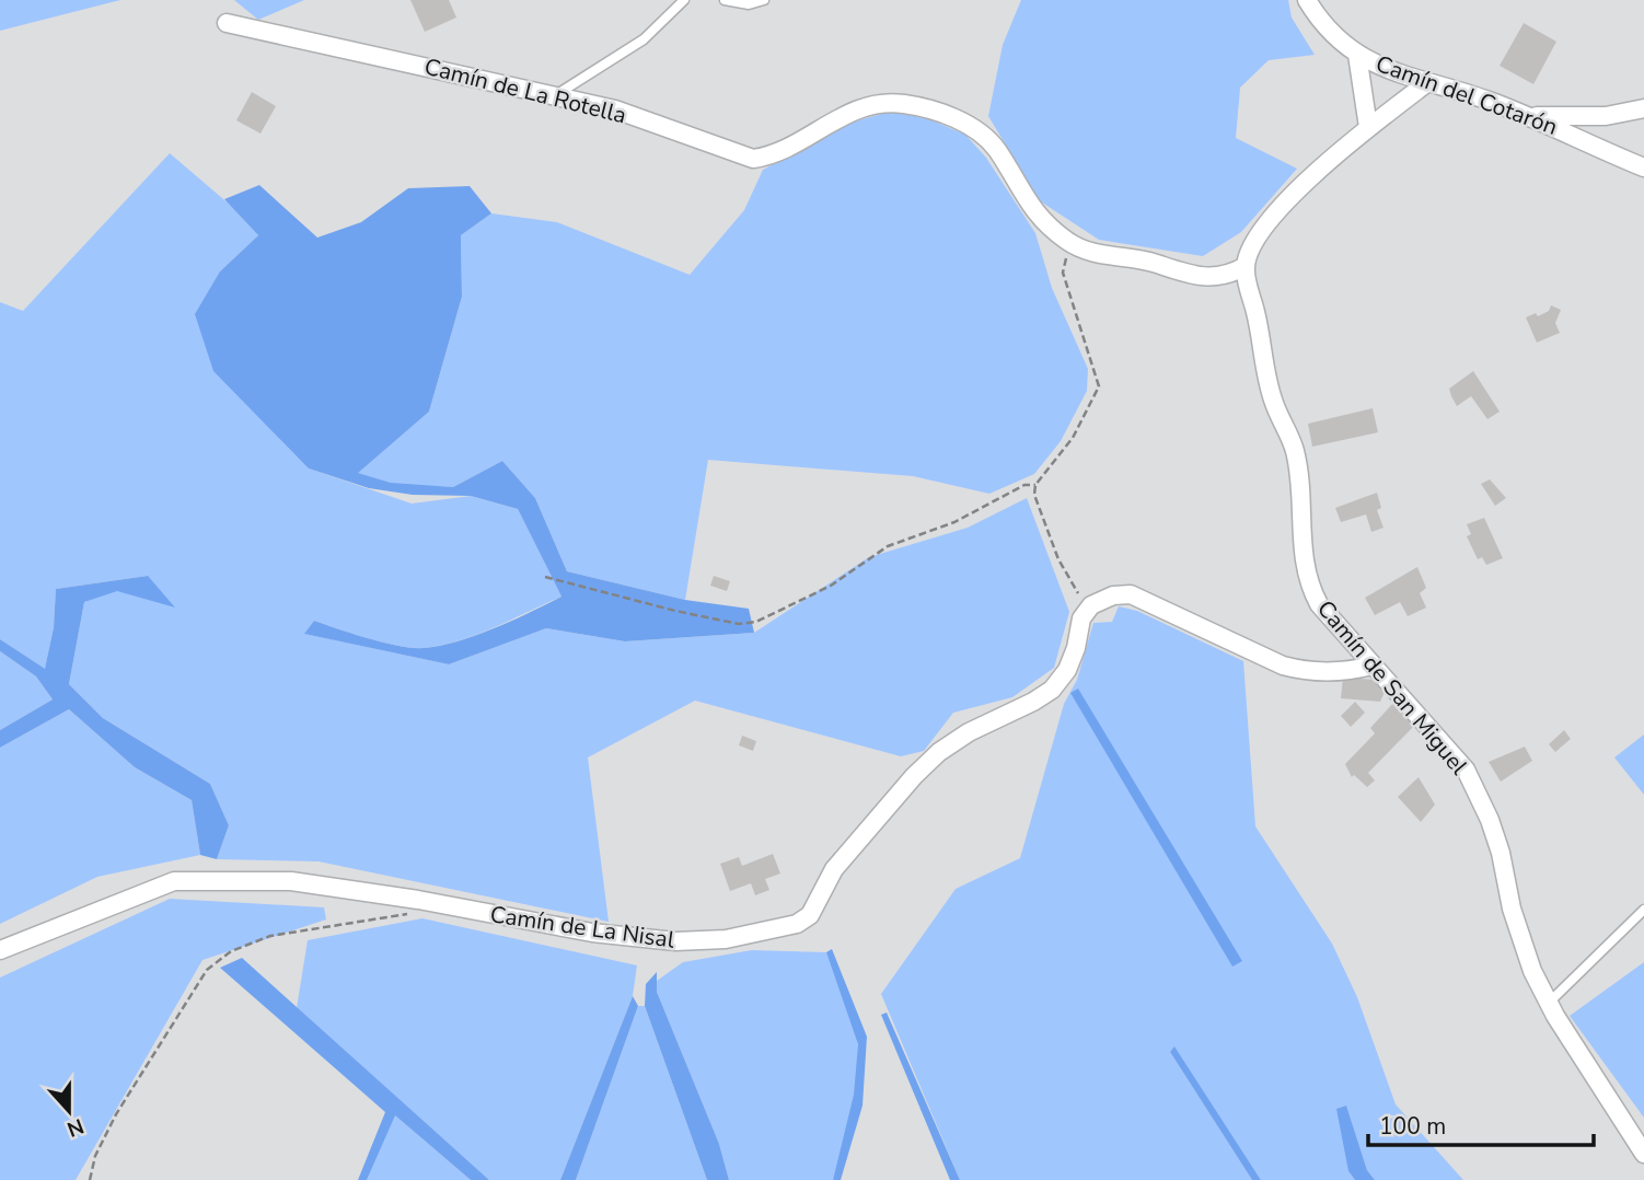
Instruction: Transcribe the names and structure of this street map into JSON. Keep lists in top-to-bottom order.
{
  "streets": {
    "street": [
      "Camín de La Rotella",
      "Camín del Cotarón",
      "Camín de San Miguel",
      "Camín de La Nisal"
    ]
  },
  "crossings": [
    ["Camín de La Rotella", "Camín de San Miguel"]
  ],
  "scale_bar": "100 m",
  "north": "bottom"
}
